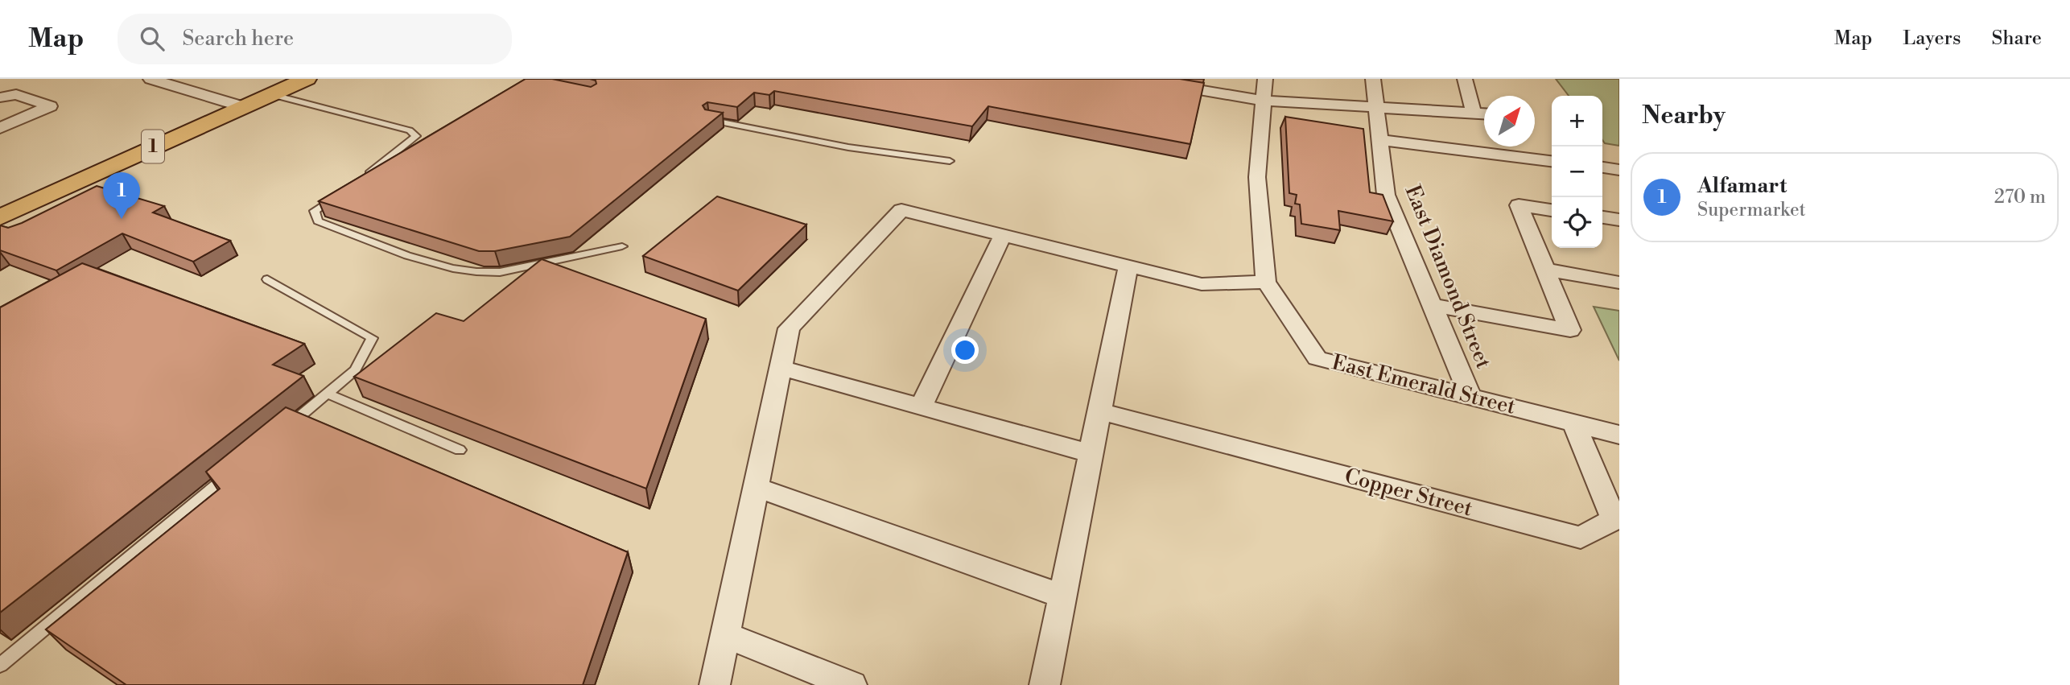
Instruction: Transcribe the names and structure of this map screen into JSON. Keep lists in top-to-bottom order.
{
  "streets": {
    "highway": ["1"],
    "street": ["East Diamond Street", "East Emerald Street", "Copper Street"]
  },
  "crossings": [
    ["East Diamond Street", "East Emerald Street"],
    ["East Emerald Street", "Copper Street"]
  ],
  "north": "top right",
  "page": {
    "header": "Map",
    "search": "Search here",
    "nav": ["Map", "Layers", "Share"],
    "heading": "Nearby",
    "map_buttons": ["+", "−"],
    "list": [
      {
        "mark": "1",
        "name": "Alfamart",
        "note": "Supermarket",
        "value": "270 m"
      }
    ],
    "pins": "1"
  }
}
